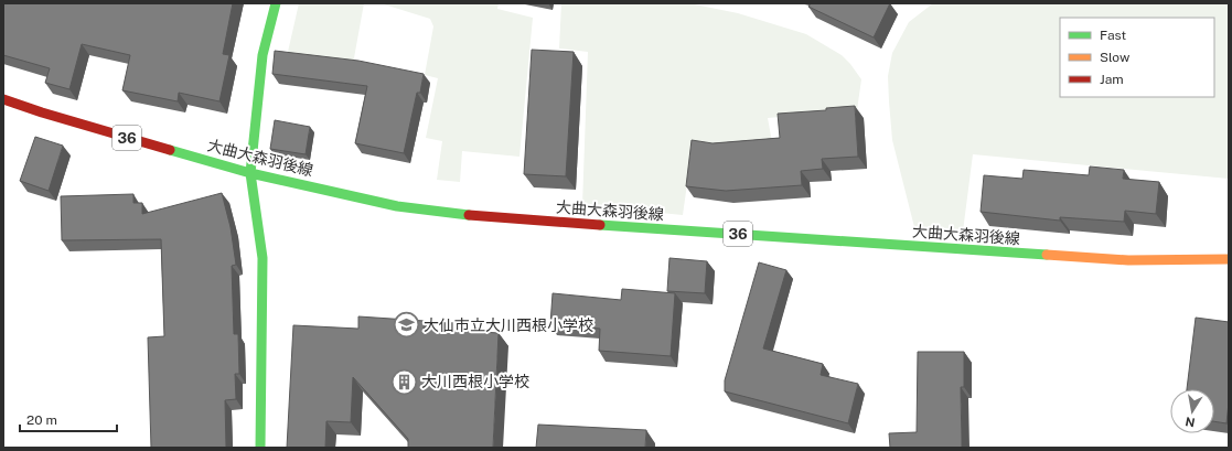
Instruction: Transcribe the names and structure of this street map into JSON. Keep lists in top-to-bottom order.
{
  "streets": {
    "main road": ["36", "大曲大森羽後線"]
  },
  "places": {
    "school or university": ["大仙市立大川西根小学校"],
    "building": ["大川西根小学校"]
  },
  "legend": ["Fast", "Slow", "Jam"],
  "scale_bar": "20 m",
  "north": "bottom"
}
